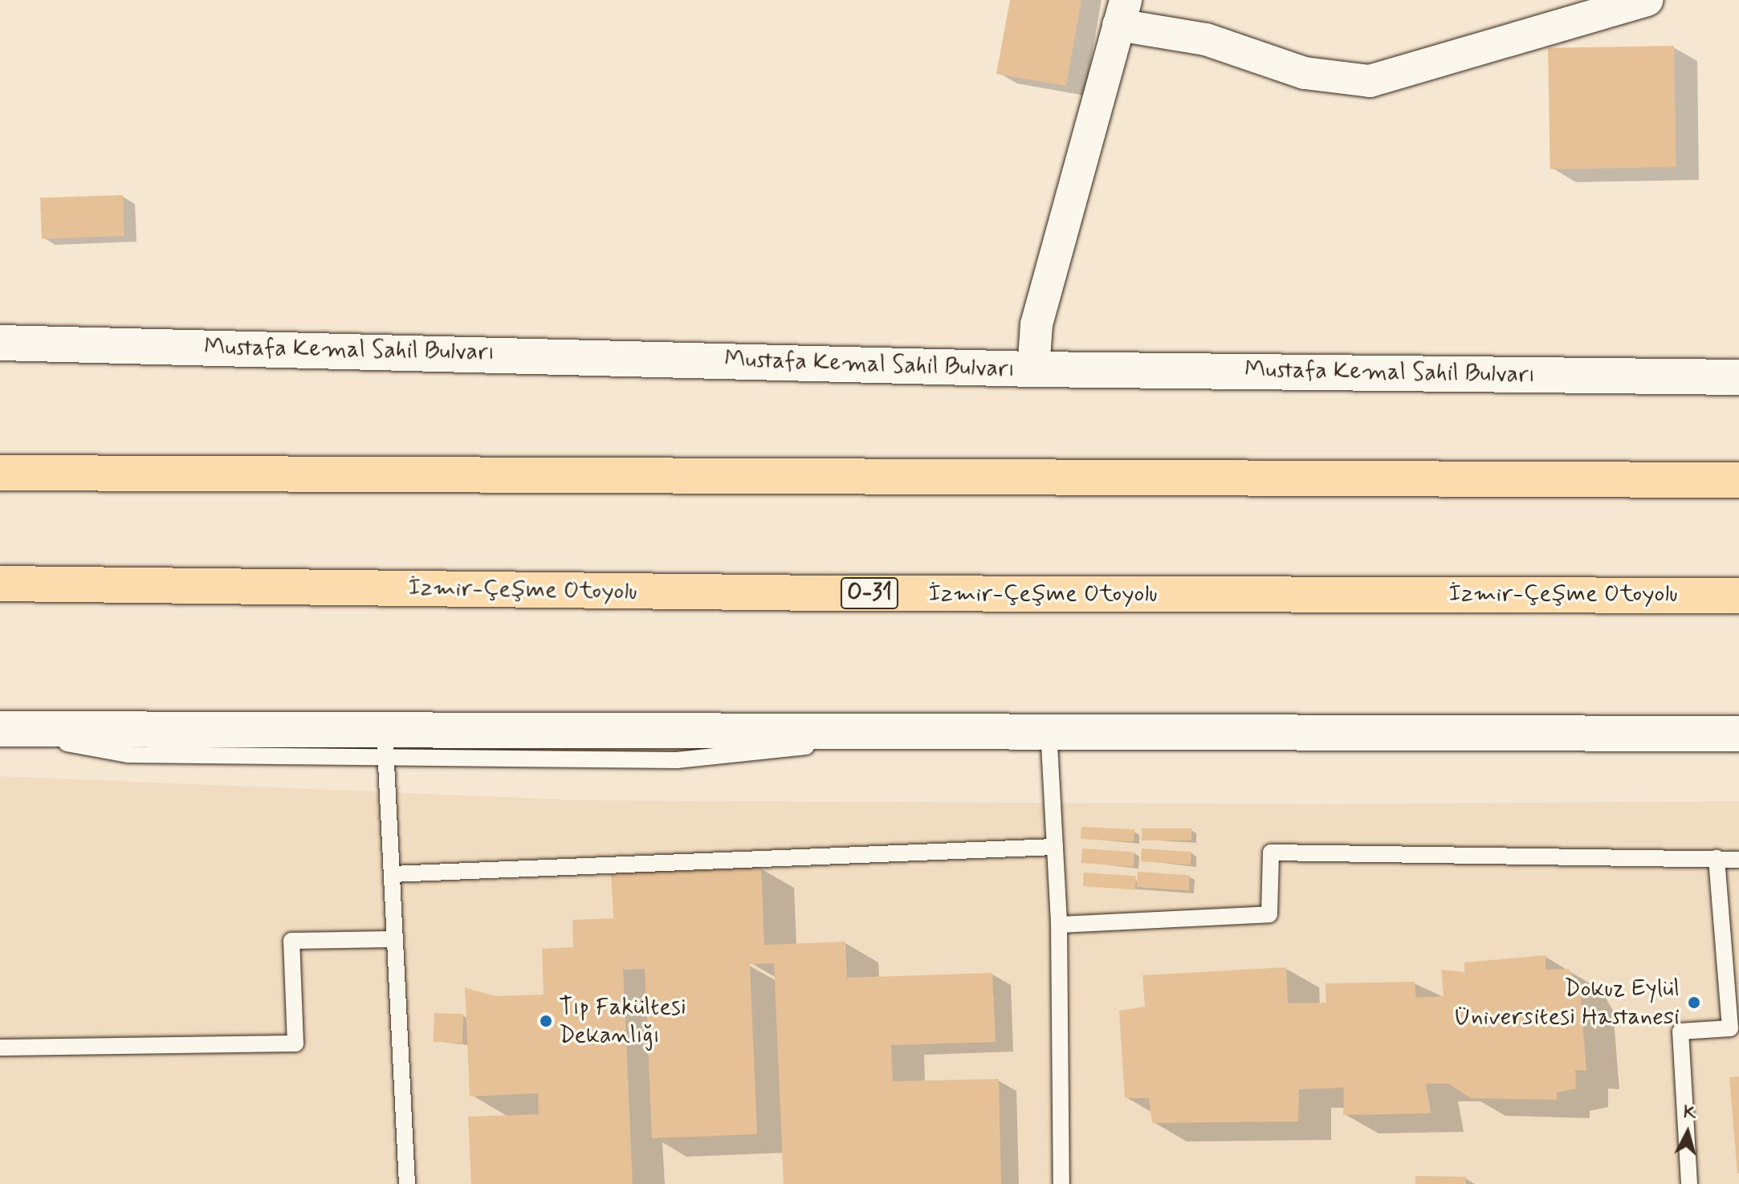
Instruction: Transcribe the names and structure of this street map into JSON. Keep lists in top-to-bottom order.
{
  "streets": {
    "highway": ["İzmir-Çeşme Otoyolu", "O-31"],
    "street": ["Mustafa Kemal Sahil Bulvarı"]
  },
  "places": ["Dokuz Eylül Üniversitesi Hastanesi", "Tıp Fakültesi Dekanlığı"],
  "north": "top"
}
